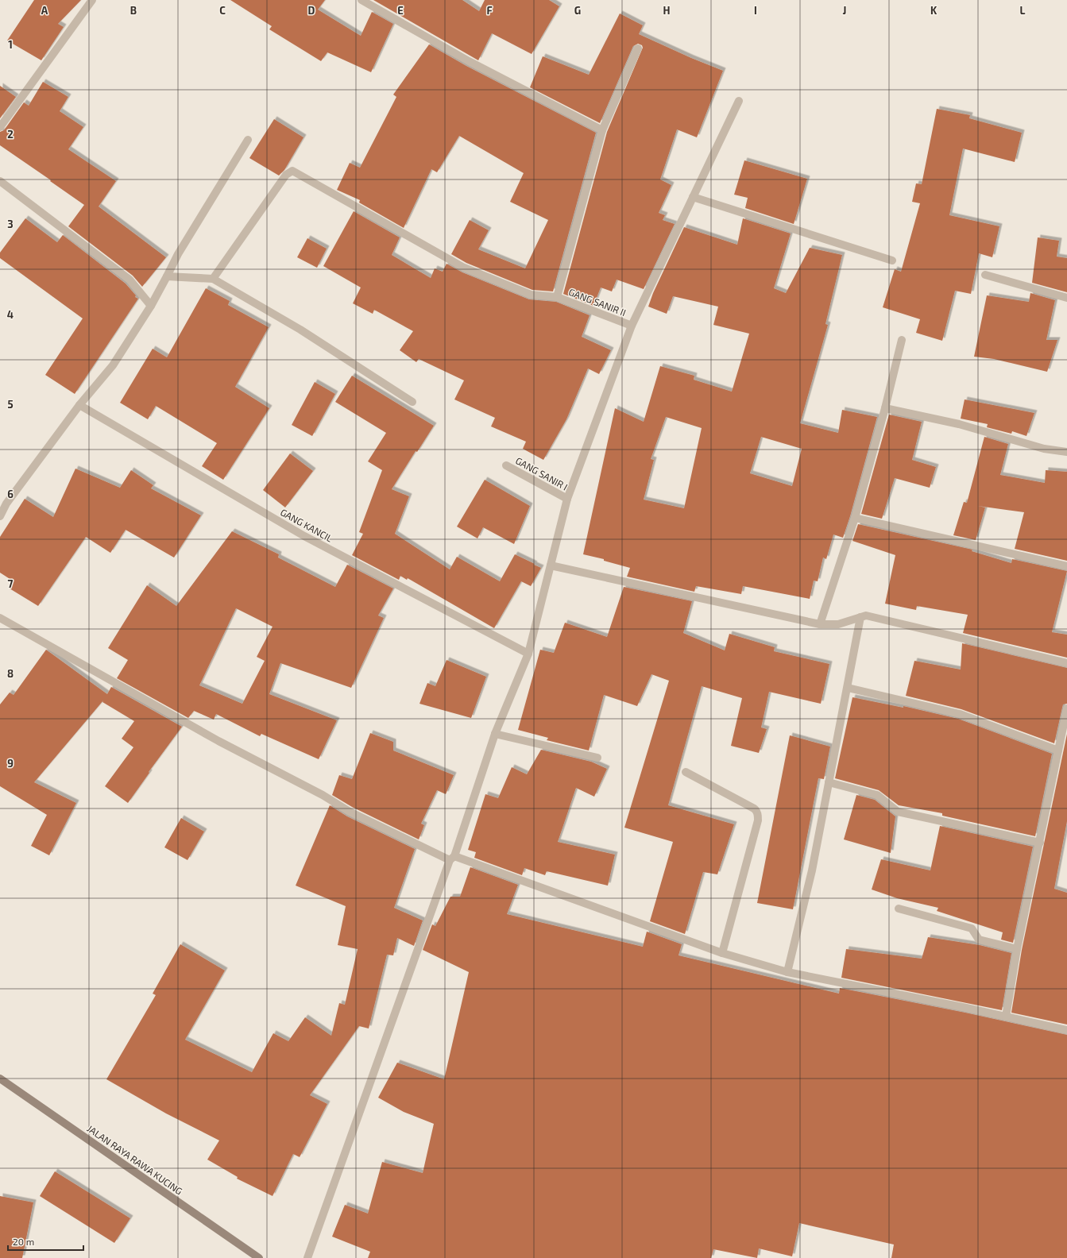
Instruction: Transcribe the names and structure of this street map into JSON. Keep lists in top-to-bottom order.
{
  "streets": {
    "street": [
      "GANG SANIR II",
      "GANG SANIR I",
      "GANG KANCIL",
      "JALAN RAYA RAWA KUCING"
    ]
  },
  "scale_bar": "20 m",
  "grid": {
    "columns": [
      "A",
      "B",
      "C",
      "D",
      "E",
      "F",
      "G",
      "H",
      "I",
      "J",
      "K",
      "L"
    ],
    "rows": [
      "1",
      "2",
      "3",
      "4",
      "5",
      "6",
      "7",
      "8",
      "9"
    ]
  }
}
